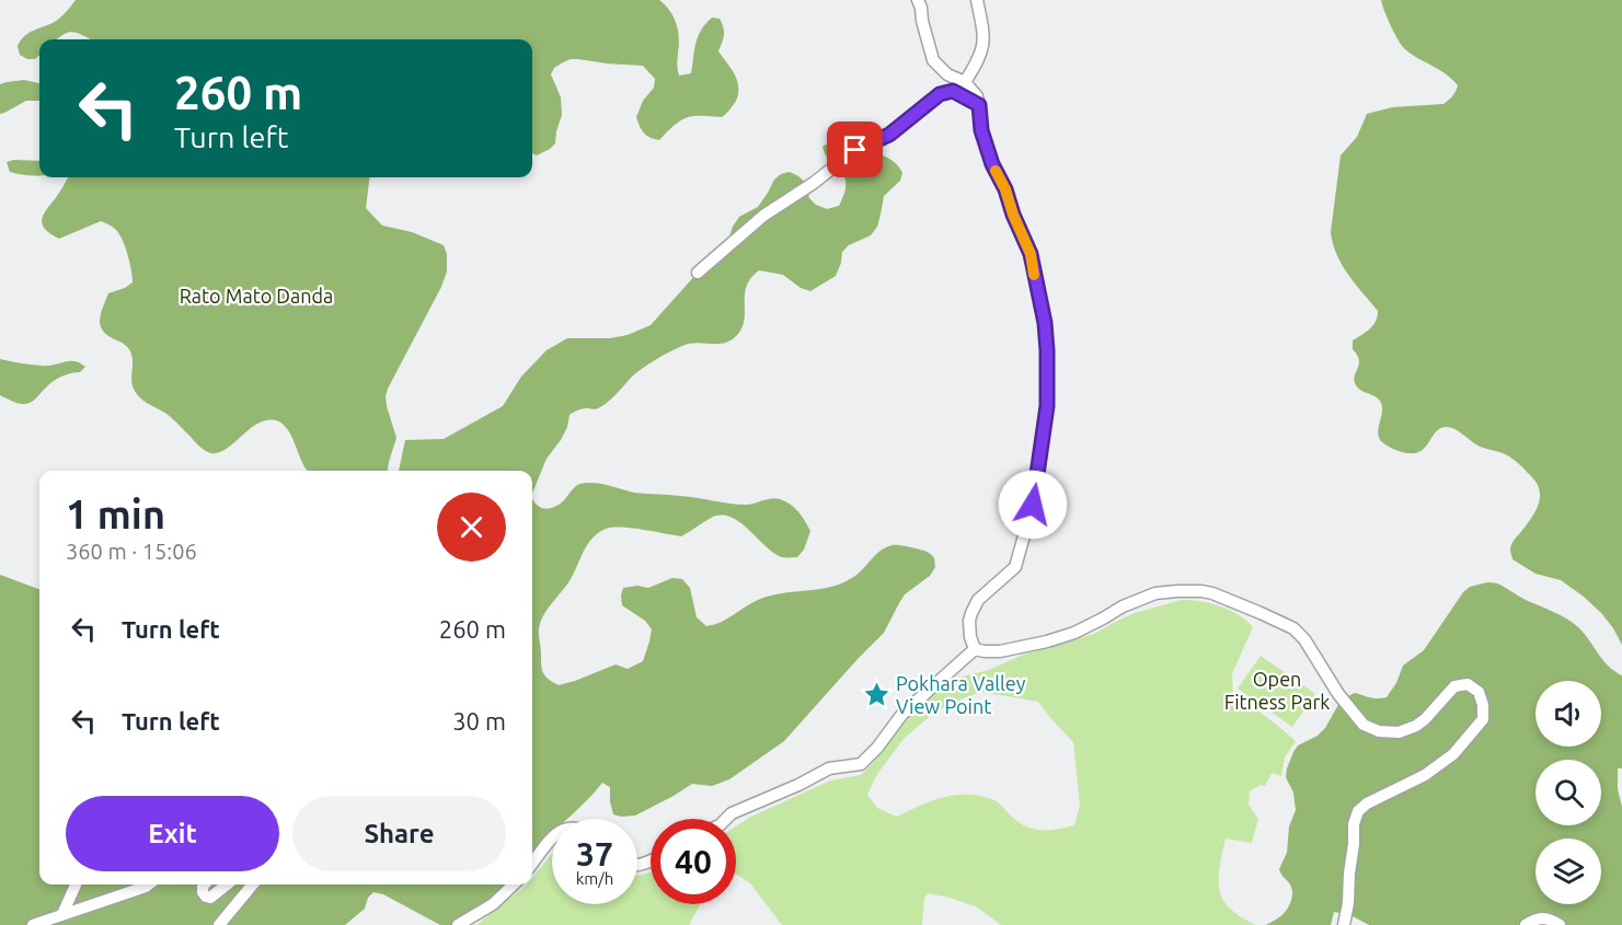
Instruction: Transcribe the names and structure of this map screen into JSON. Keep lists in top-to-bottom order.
{
  "parks": ["Rato Mato Danda", "Open Fitness Park"],
  "places": {
    "place": ["Pokhara Valley View Point"]
  },
  "page": {
    "turn": ["260 m", "Turn left"],
    "heading": ["1 min", "360 m · 15:06"],
    "list": [
      {
        "name": "Turn left",
        "value": "260 m"
      },
      {
        "name": "Turn left",
        "value": "30 m"
      }
    ],
    "buttons": ["Exit", "Share"],
    "speed": "37 km/h",
    "limit": "40"
  }
}
